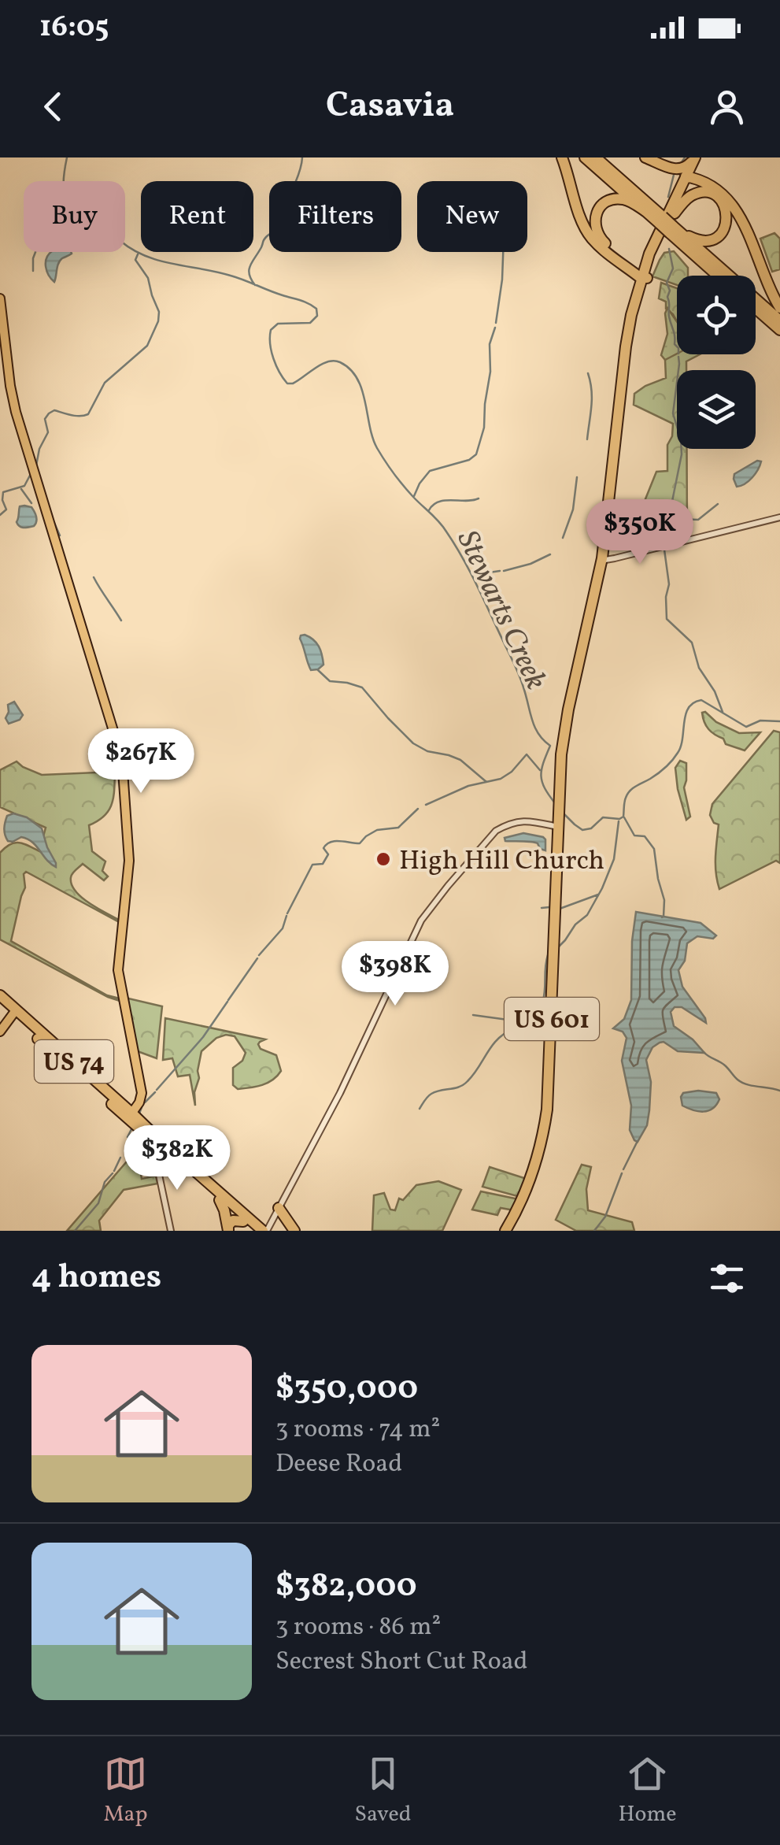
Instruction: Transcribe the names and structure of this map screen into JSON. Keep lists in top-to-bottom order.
{
  "streets": {
    "highway": ["US 601", "US 74"]
  },
  "water": ["Stewarts Creek"],
  "places": ["High Hill Church"],
  "page": {
    "status": "16:05",
    "header": "Casavia",
    "chip": [
      "Buy",
      "Rent",
      "Filters",
      "New"
    ],
    "price": [
      "$350K",
      "$267K",
      "$398K",
      "$382K"
    ],
    "heading": "4 homes",
    "list": [
      {
        "name": "$350,000",
        "note": "3 rooms · 74 m² · Deese Road"
      },
      {
        "name": "$382,000",
        "note": "3 rooms · 86 m² · Secrest Short Cut Road"
      }
    ],
    "tabs": ["Map", "Saved", "Home"]
  }
}
